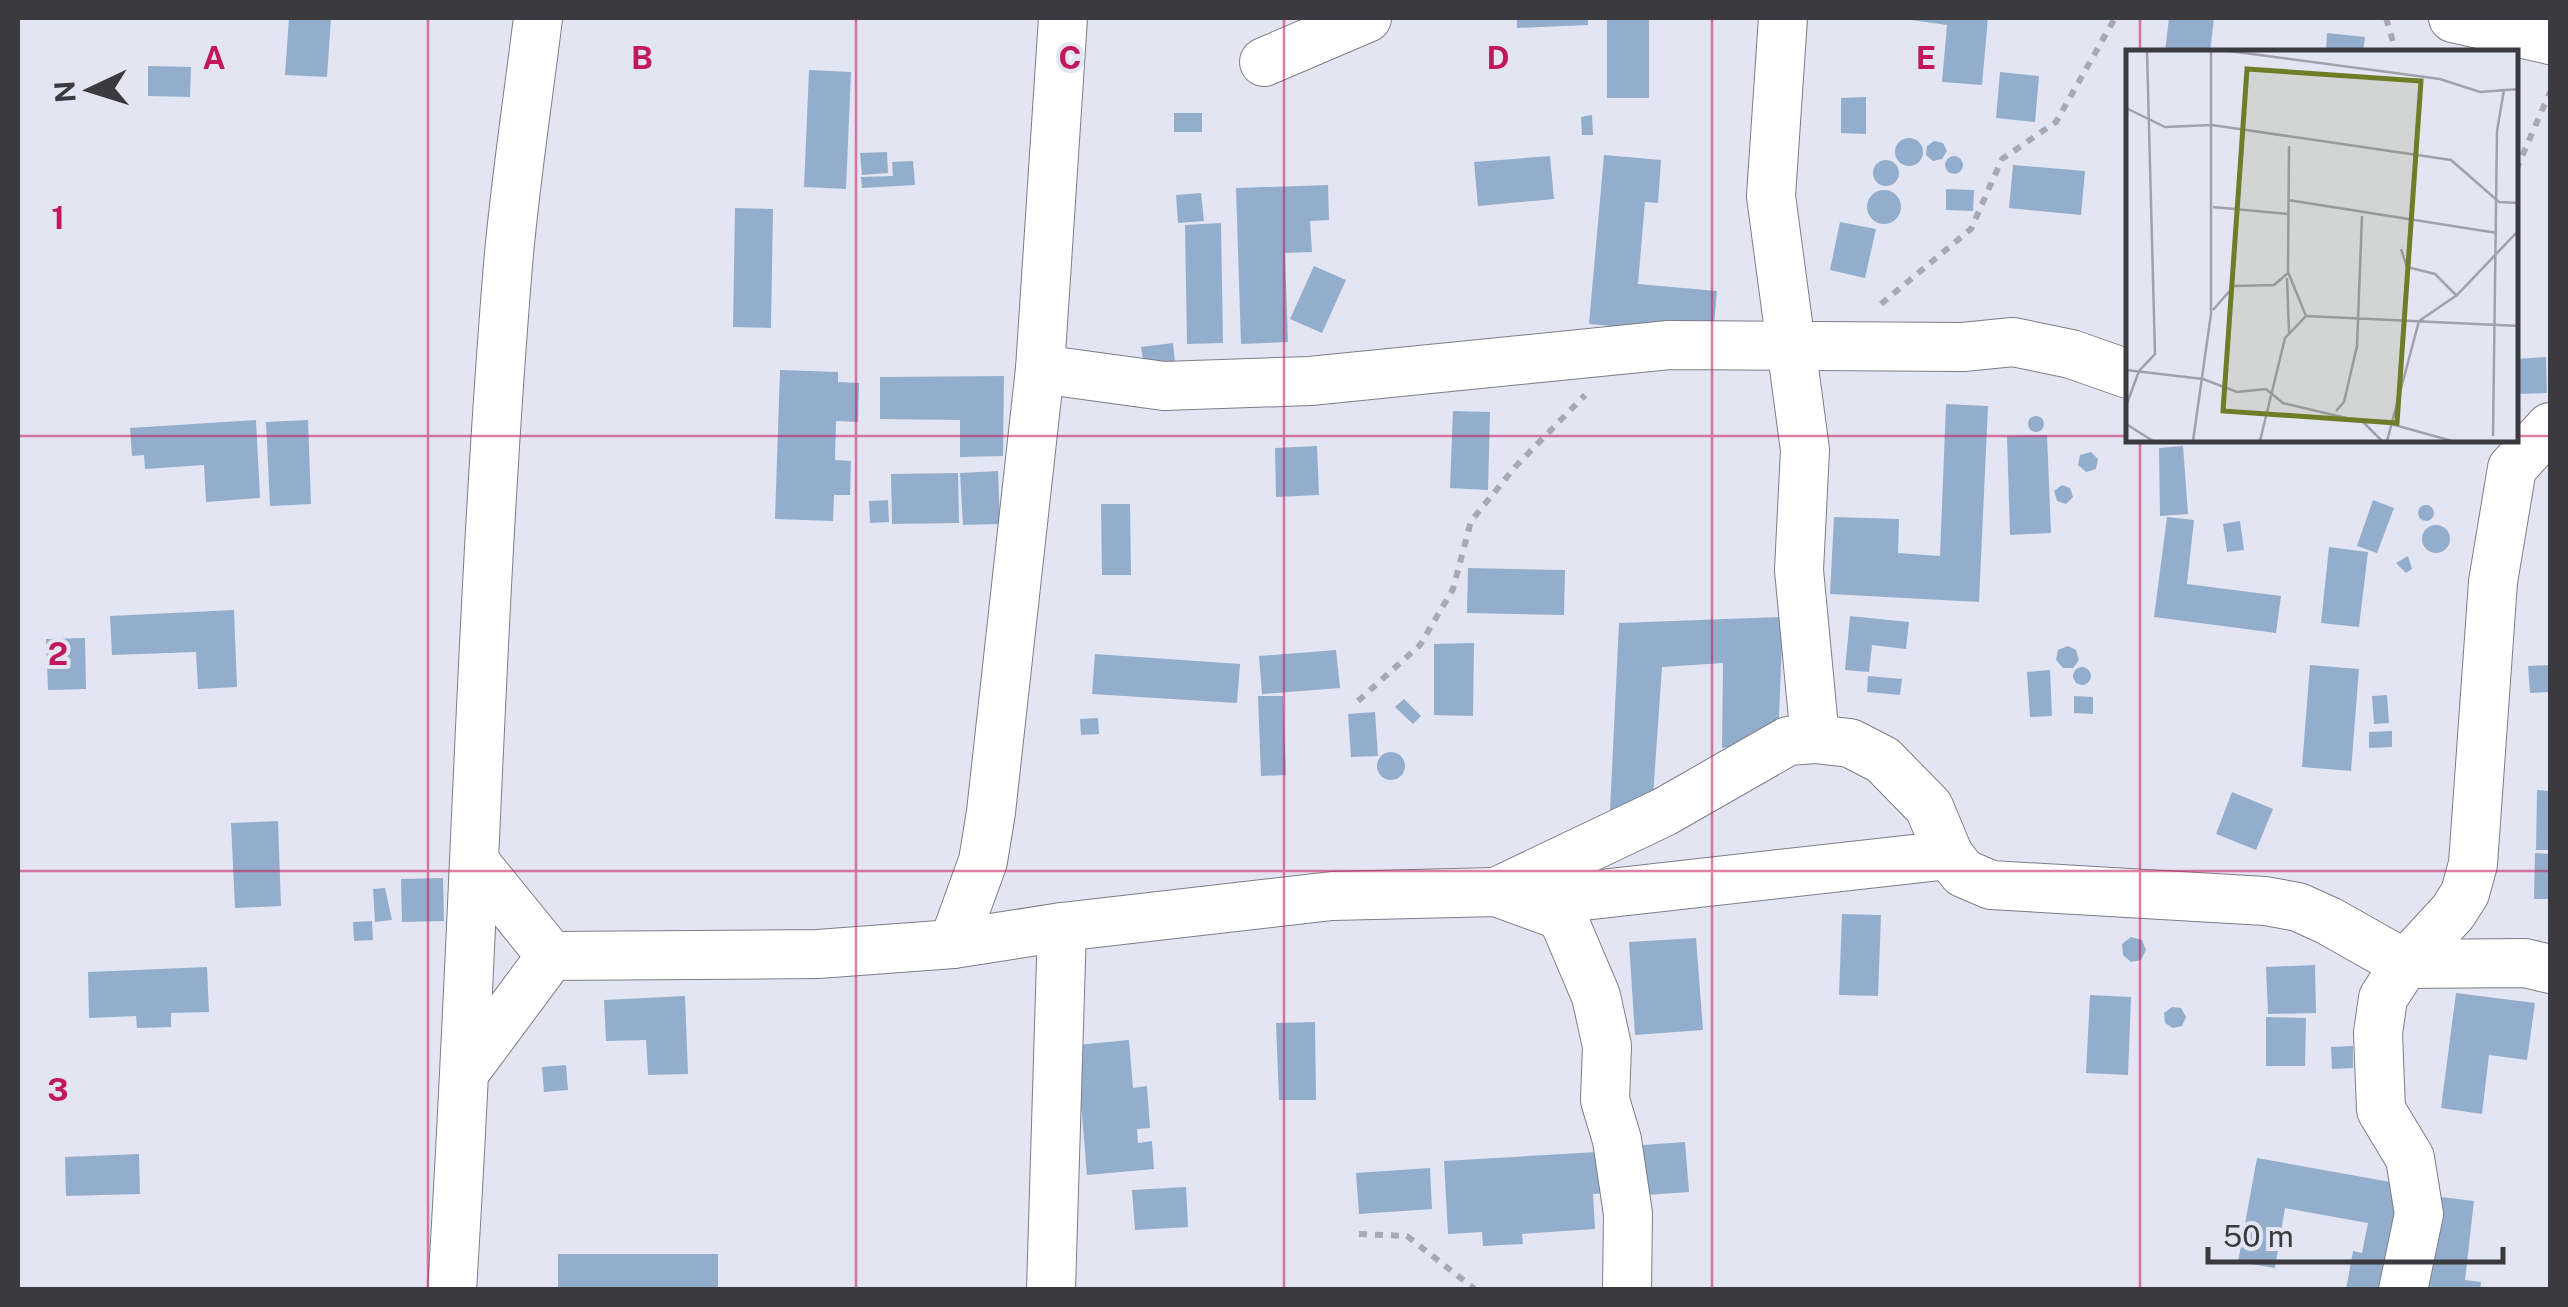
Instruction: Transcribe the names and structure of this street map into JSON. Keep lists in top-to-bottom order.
{
  "scale_bar": "50 m",
  "north": "left",
  "grid": {
    "columns": [
      "A",
      "B",
      "C",
      "D",
      "E"
    ],
    "rows": ["1", "2", "3"]
  }
}
